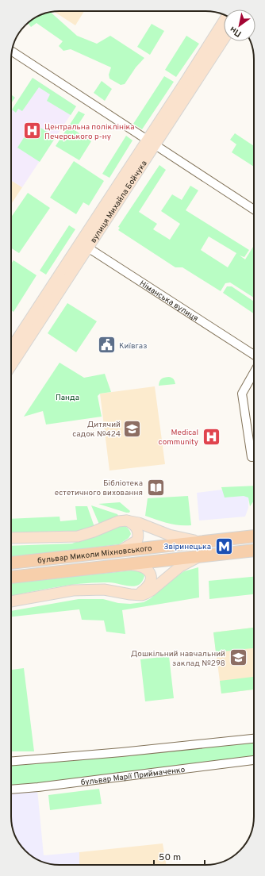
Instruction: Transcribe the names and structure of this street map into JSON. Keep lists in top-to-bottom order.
{
  "streets": {
    "highway": ["бульвар Миколи Міхновського"],
    "main road": ["вулиця Михайла Бойчука"],
    "street": ["Німанська вулиця", "бульвар Марії Приймаченко"]
  },
  "crossings": [
    ["вулиця Михайла Бойчука", "Німанська вулиця"]
  ],
  "parks": ["Панда"],
  "places": {
    "hospital": ["Центральна поліклініка Печерського р-ну", "Medical community"],
    "public building": ["Київгаз"],
    "school or university": ["Дитячий садок №424", "Дошкільний навчальний заклад №298"],
    "library": ["Бібліотека естетичного виховання"],
    "metro station": ["Звіринецька"]
  },
  "scale_bar": "50 m",
  "north": "bottom left"
}
